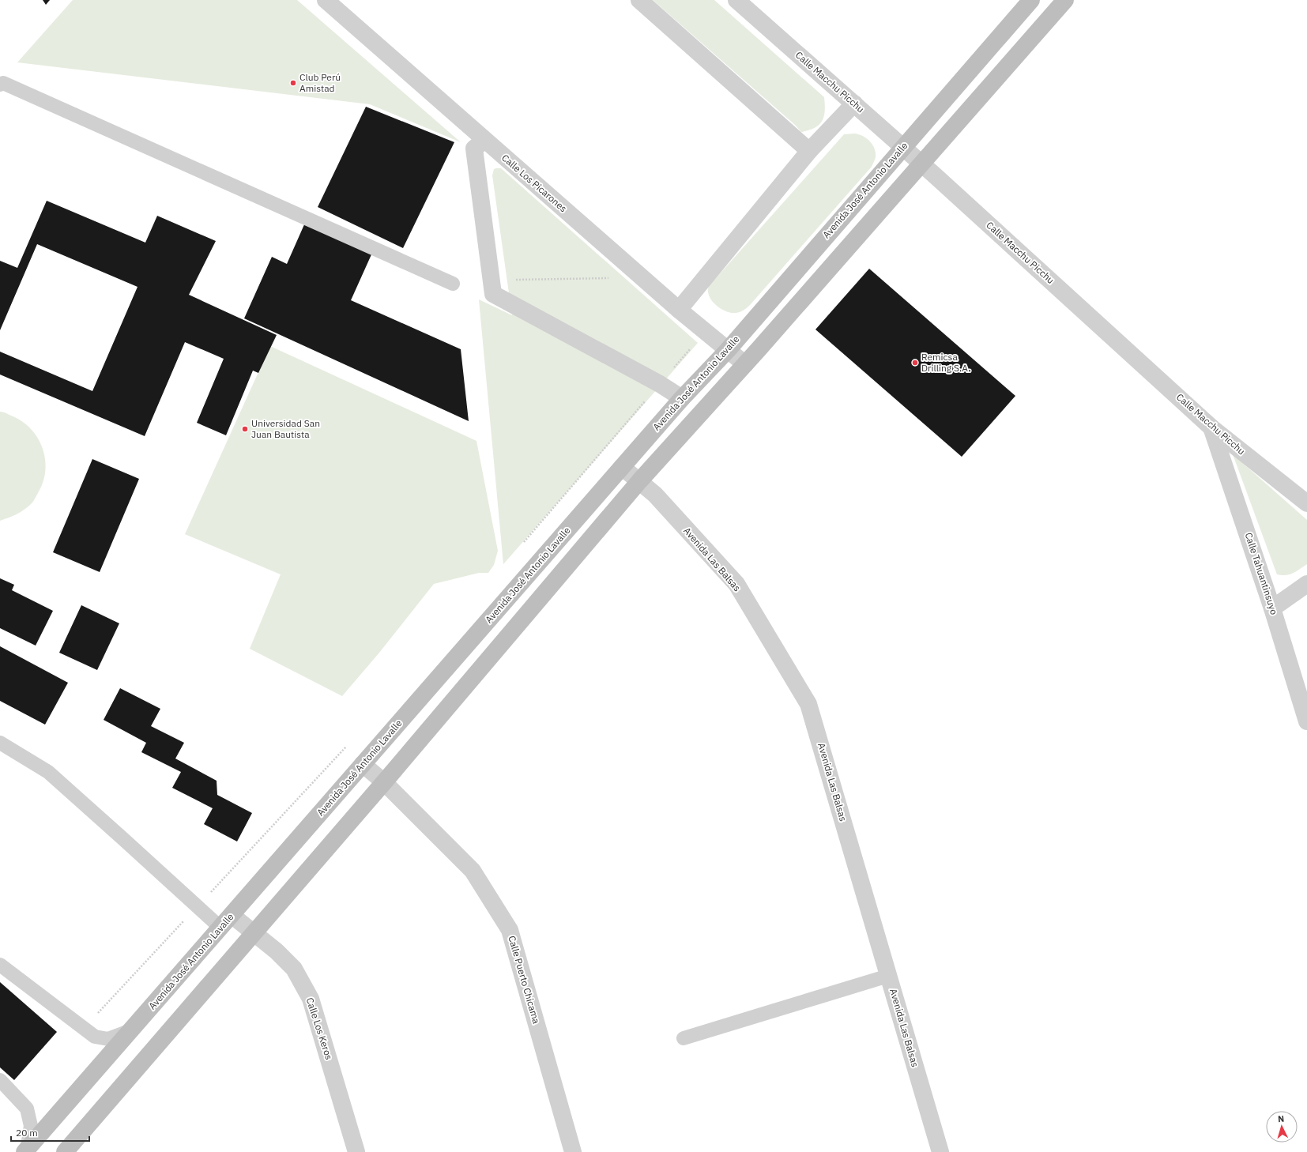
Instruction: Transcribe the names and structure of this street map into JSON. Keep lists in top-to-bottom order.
{
  "streets": {
    "main road": ["Avenida José Antonio Lavalle"],
    "street": [
      "Calle Macchu Picchu",
      "Calle Los Picarones",
      "Avenida Las Balsas",
      "Calle Tahuantinsuyo",
      "Calle Puerto Chicama",
      "Calle Los Keros"
    ]
  },
  "crossings": [
    ["Calle Macchu Picchu", "Avenida José Antonio Lavalle"],
    ["Calle Macchu Picchu", "Calle Tahuantinsuyo"],
    ["Calle Los Picarones", "Avenida José Antonio Lavalle"],
    ["Avenida José Antonio Lavalle", "Avenida Las Balsas"],
    ["Avenida José Antonio Lavalle", "Calle Puerto Chicama"],
    ["Avenida José Antonio Lavalle", "Calle Los Keros"]
  ],
  "places": ["Club Perú Amistad", "Remicsa Drilling S.A.", "Universidad San Juan Bautista"],
  "scale_bar": "20 m",
  "north": "top"
}
